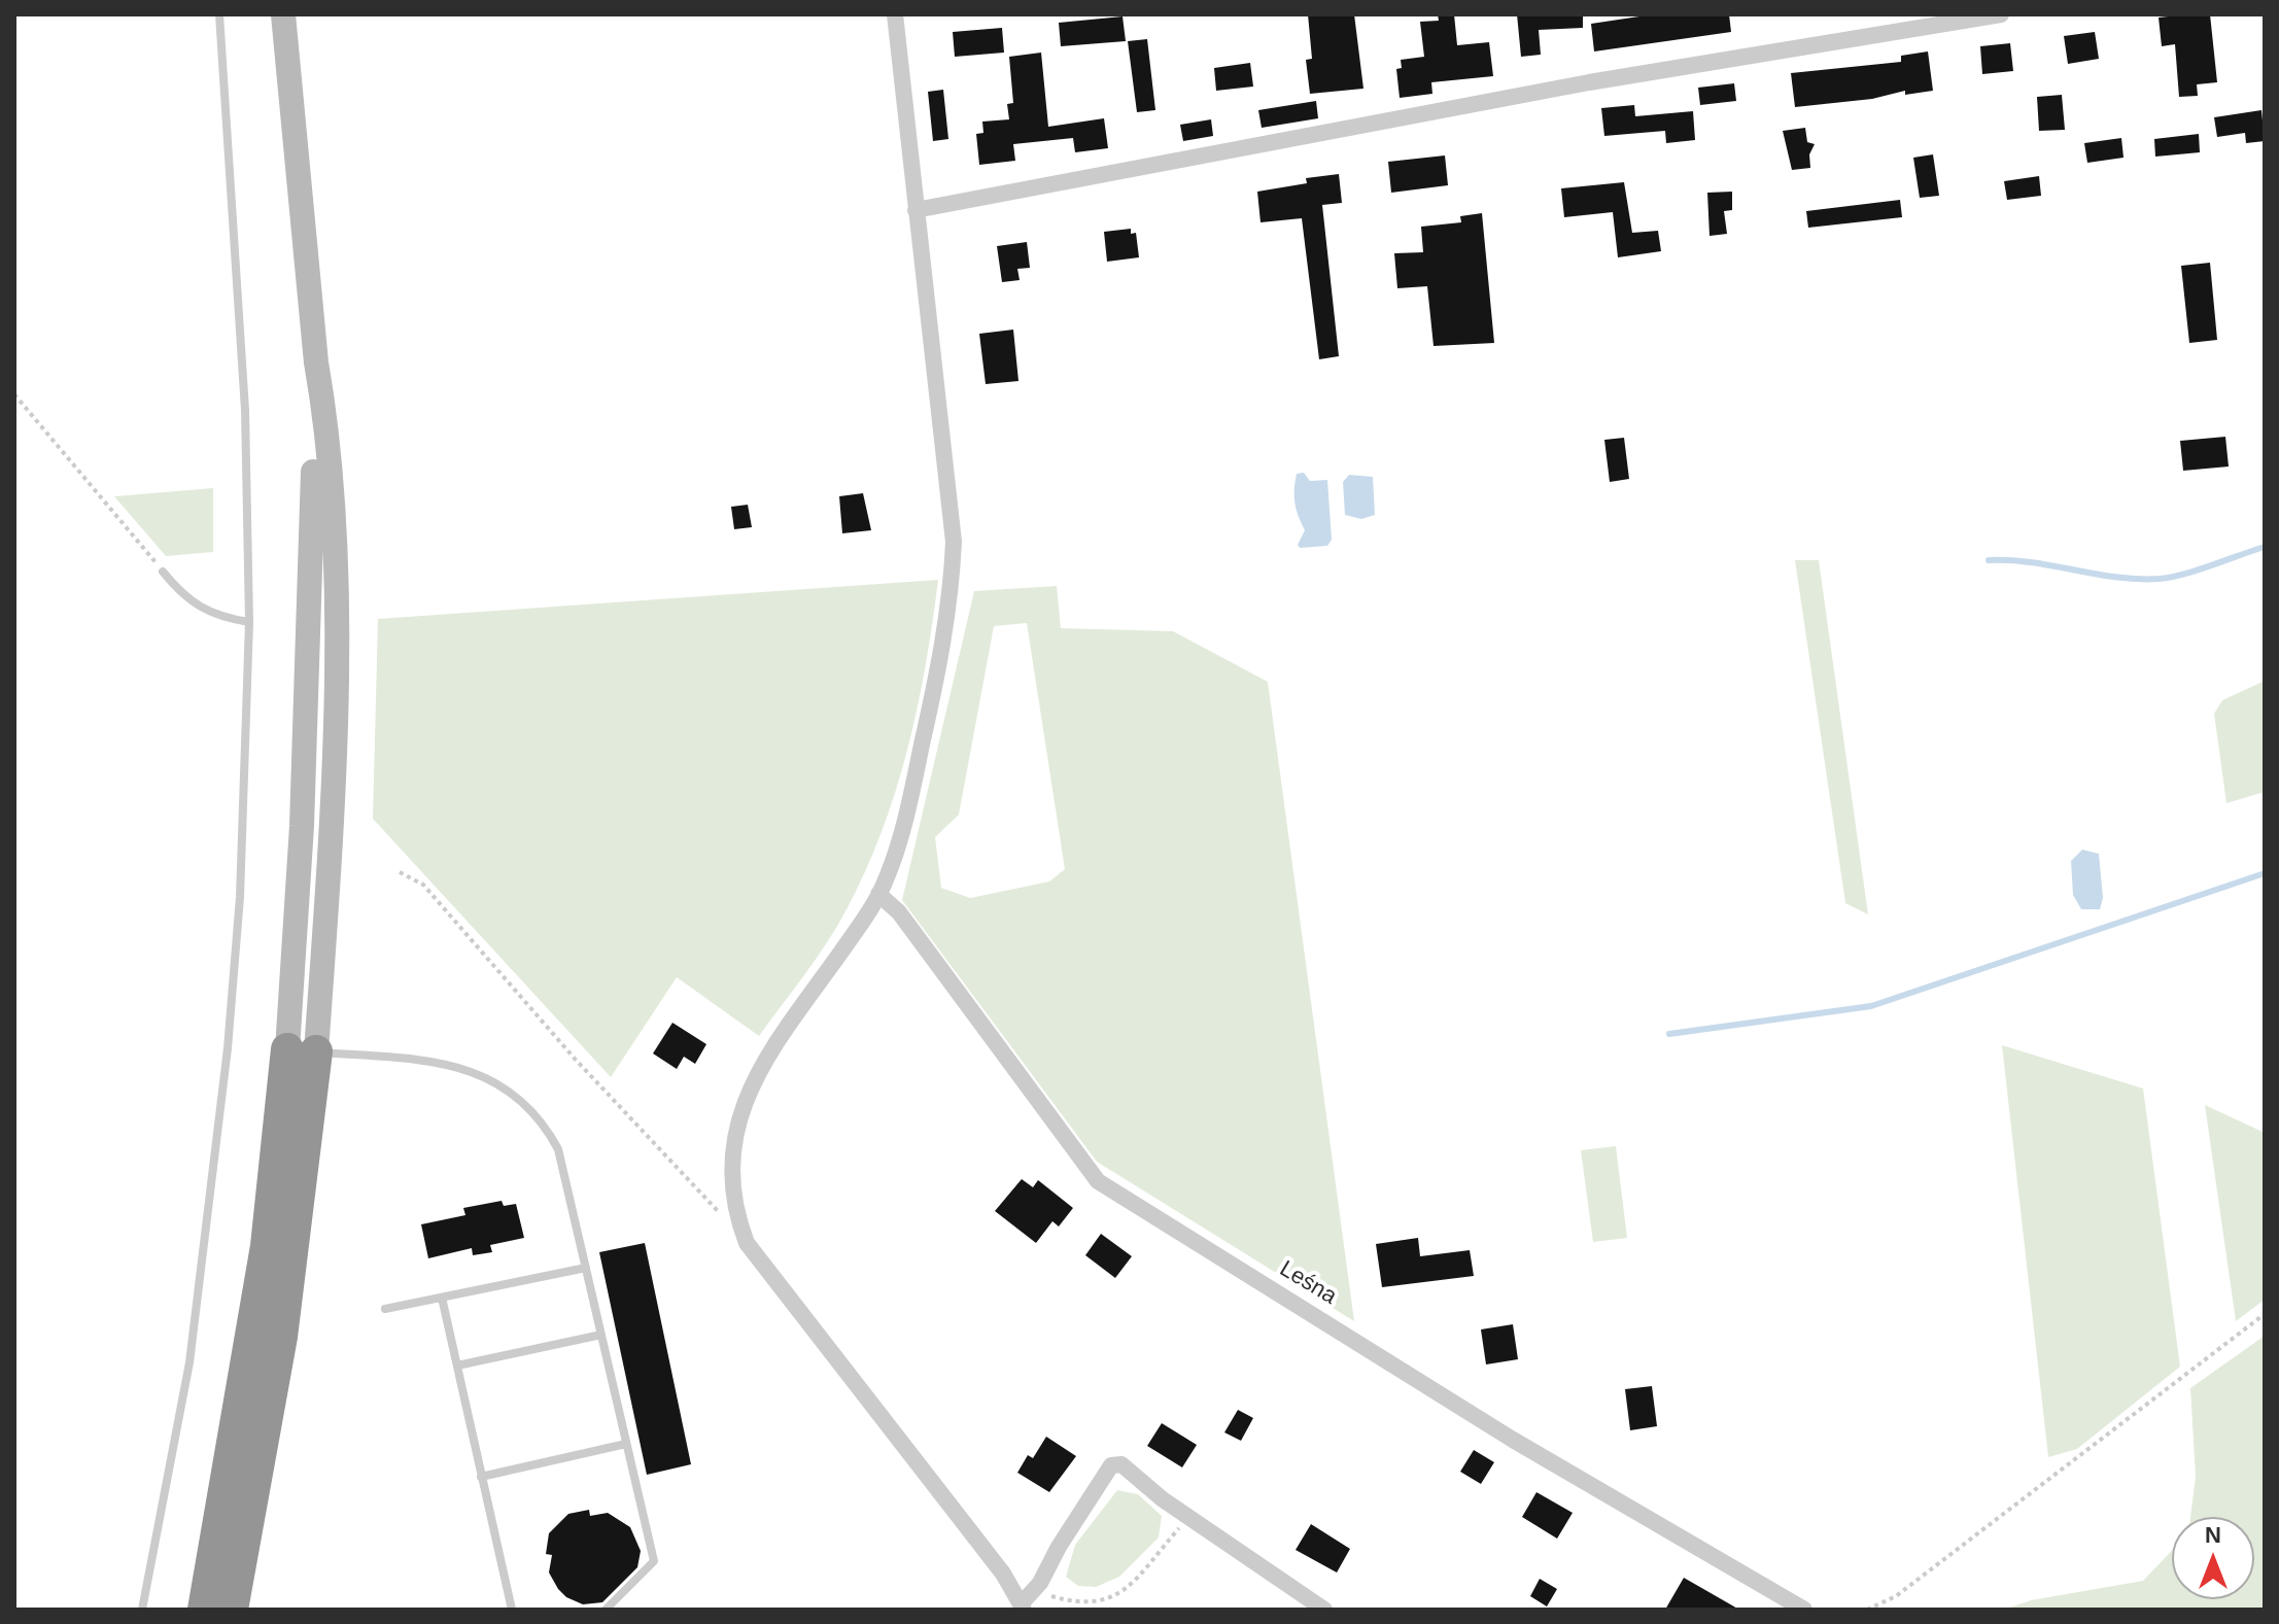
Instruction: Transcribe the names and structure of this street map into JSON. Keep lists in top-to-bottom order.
{
  "streets": {
    "street": ["Leśna"]
  },
  "north": "top"
}
